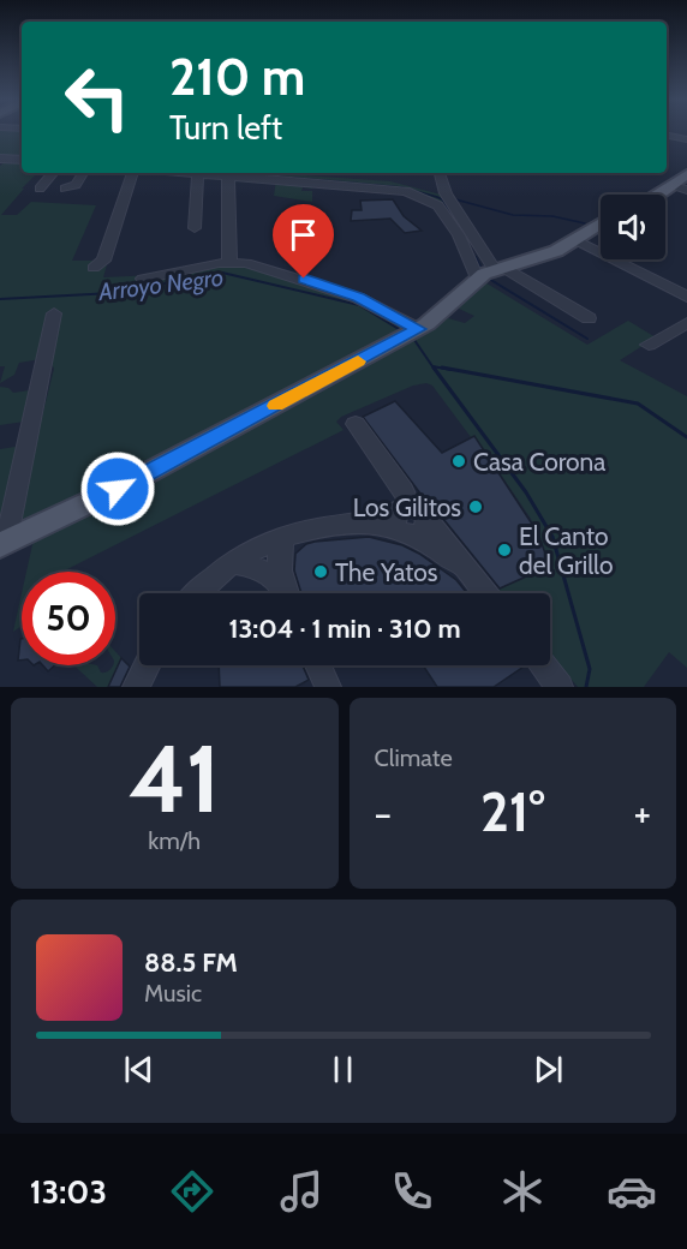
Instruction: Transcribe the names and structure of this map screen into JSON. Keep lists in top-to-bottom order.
{
  "water": ["Arroyo Negro"],
  "places": [
    "Casa Corona",
    "Los Gilitos",
    "El Canto del Grillo",
    "The Yatos"
  ],
  "page": {
    "turn": ["210 m", "Turn left"],
    "limit": "50",
    "trip": "13:04 · 1 min · 310 m",
    "tile": [
      ["41", "km/h"],
      "Climate"
    ],
    "heat": ["−", "21°", "+"],
    "song": ["88.5 FM", "Music"],
    "tabs": "13:03"
  }
}
